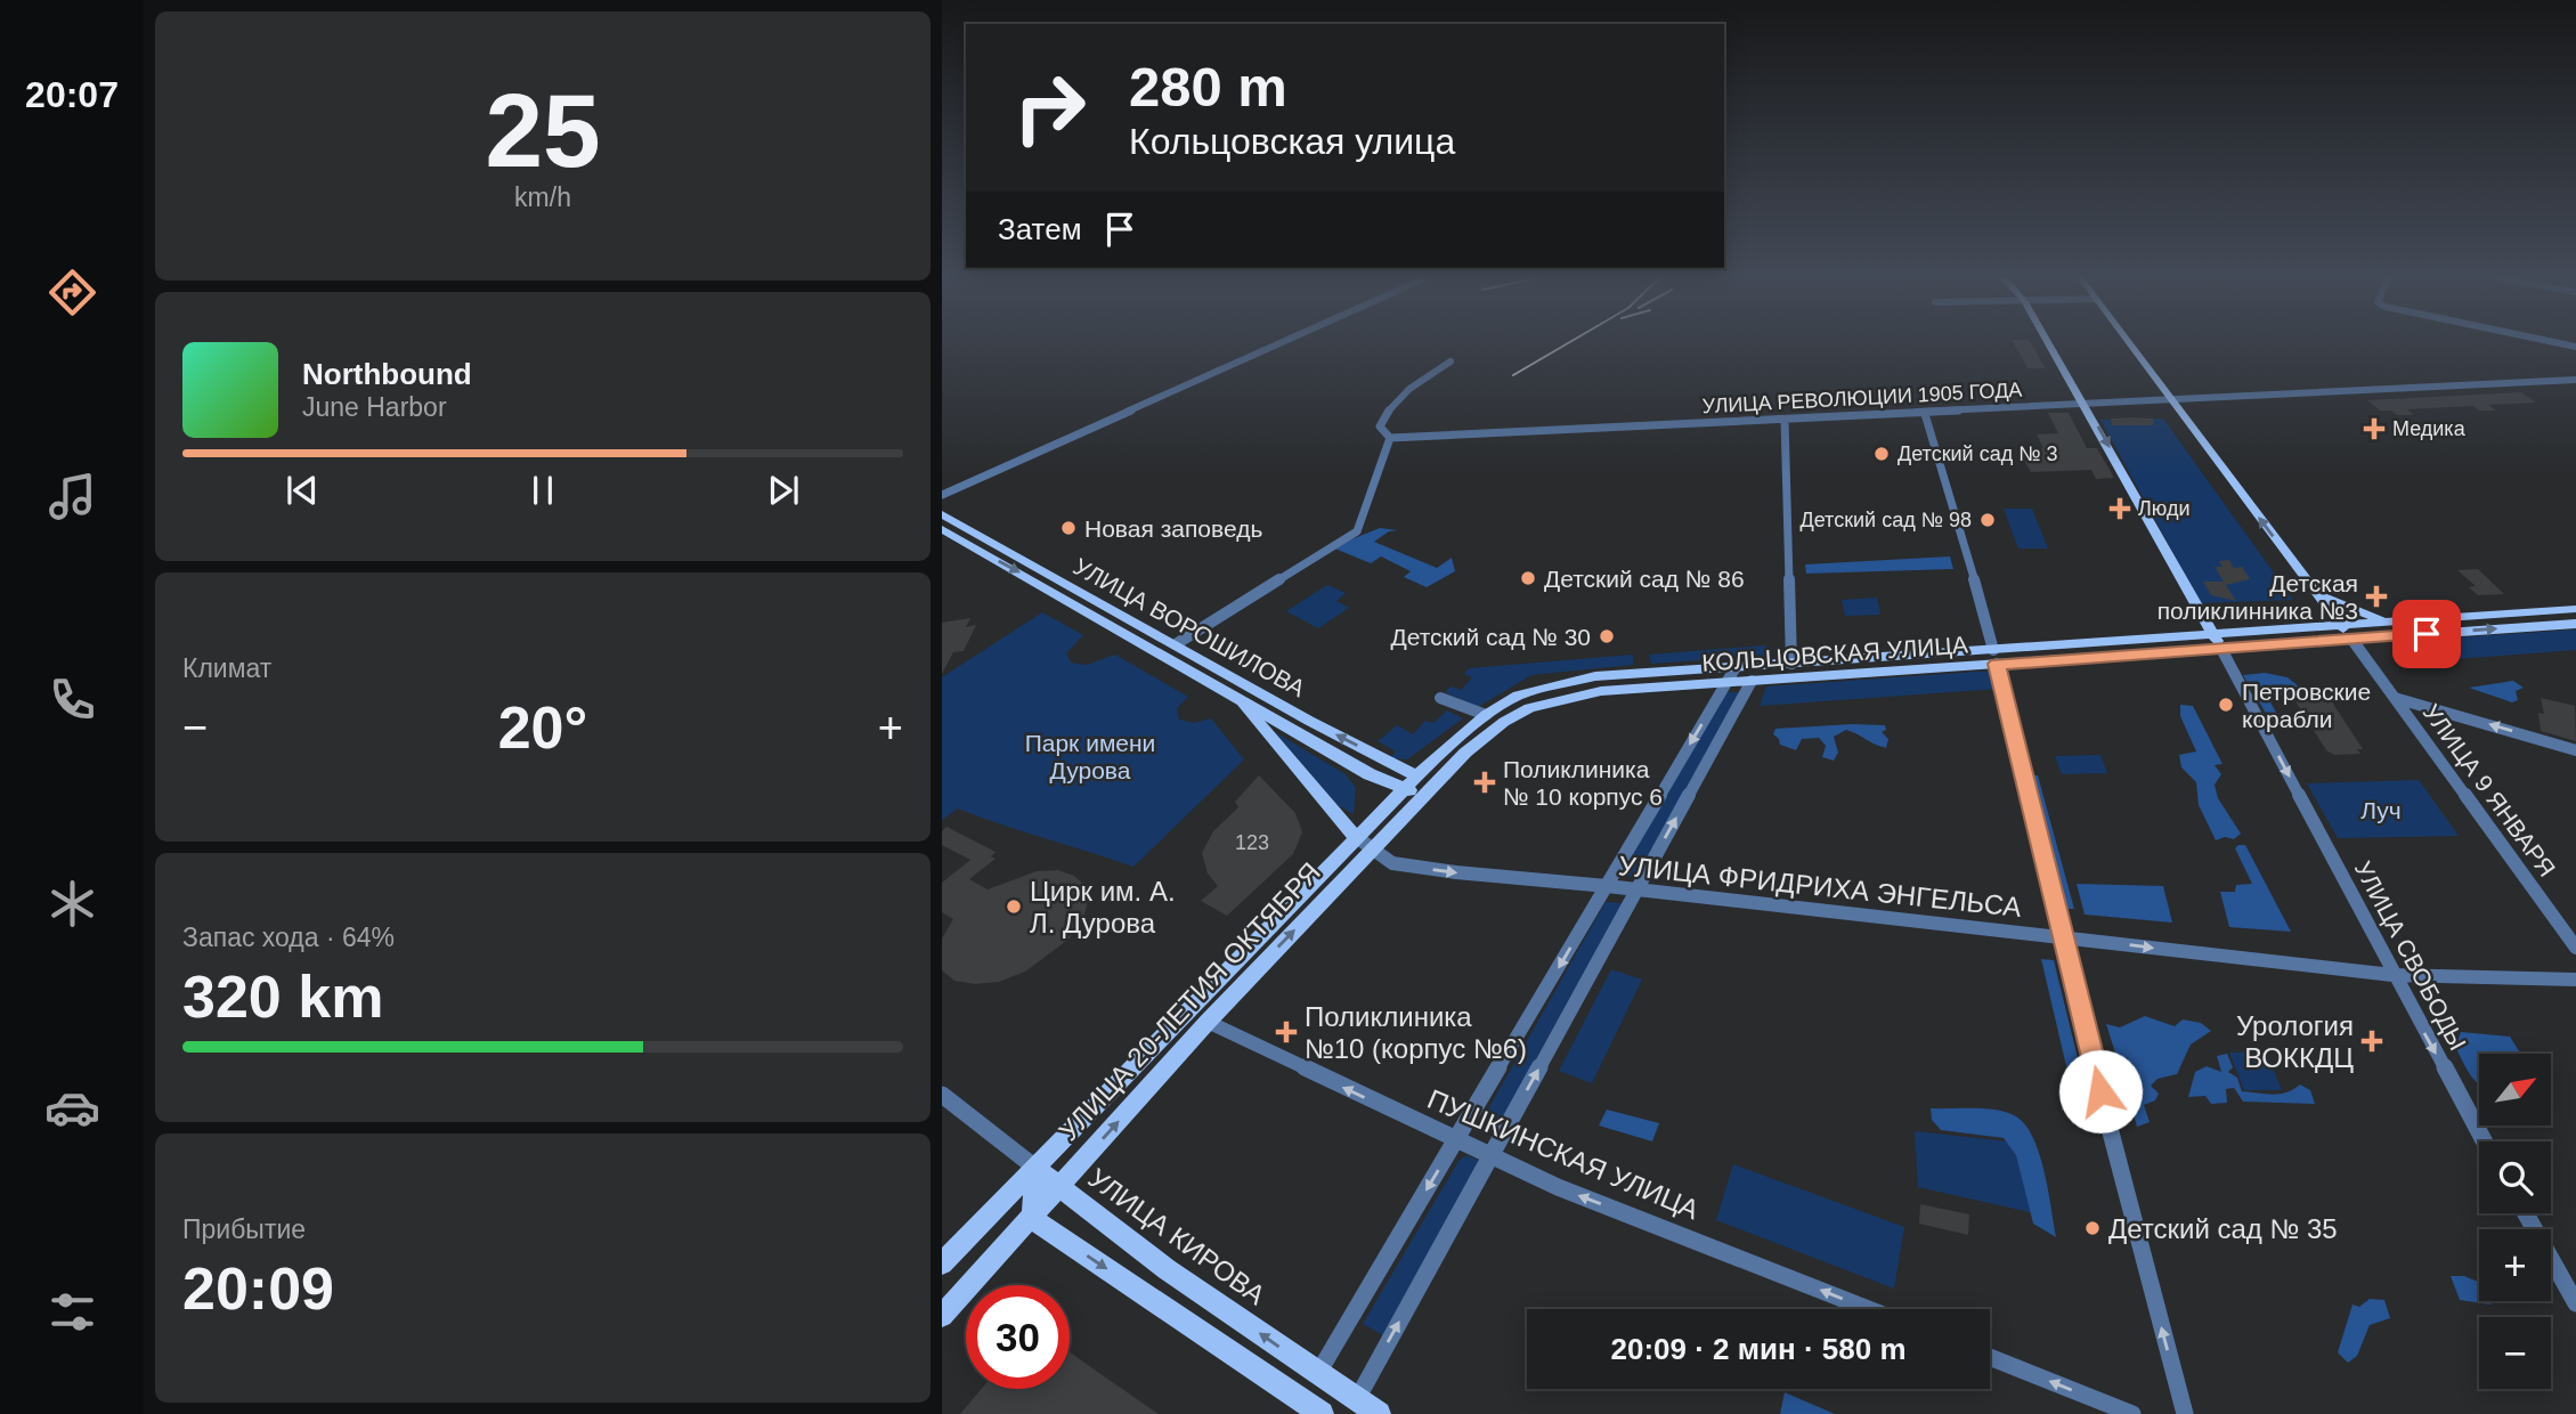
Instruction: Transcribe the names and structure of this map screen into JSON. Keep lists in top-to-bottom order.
{
  "streets": {
    "main road": [
      "УЛИЦА ВОРОШИЛОВА",
      "КОЛЬЦОВСКАЯ УЛИЦА",
      "УЛИЦА 9 ЯНВАРЯ",
      "УЛИЦА СВОБОДЫ",
      "УЛИЦА 20-ЛЕТИЯ ОКТЯБРЯ",
      "УЛИЦА КИРОВА"
    ],
    "street": ["УЛИЦА РЕВОЛЮЦИИ 1905 ГОДА", "УЛИЦА ФРИДРИХА ЭНГЕЛЬСА", "ПУШКИНСКАЯ УЛИЦА"]
  },
  "crossings": [
    ["УЛИЦА РЕВОЛЮЦИИ 1905 ГОДА", "УЛИЦА 9 ЯНВАРЯ"],
    ["УЛИЦА РЕВОЛЮЦИИ 1905 ГОДА", "УЛИЦА СВОБОДЫ"],
    ["УЛИЦА ВОРОШИЛОВА", "УЛИЦА 20-ЛЕТИЯ ОКТЯБРЯ"],
    ["КОЛЬЦОВСКАЯ УЛИЦА", "УЛИЦА 9 ЯНВАРЯ"],
    ["КОЛЬЦОВСКАЯ УЛИЦА", "УЛИЦА СВОБОДЫ"],
    ["КОЛЬЦОВСКАЯ УЛИЦА", "УЛИЦА 20-ЛЕТИЯ ОКТЯБРЯ"],
    ["УЛИЦА ФРИДРИХА ЭНГЕЛЬСА", "УЛИЦА СВОБОДЫ"],
    ["УЛИЦА ФРИДРИХА ЭНГЕЛЬСА", "УЛИЦА 20-ЛЕТИЯ ОКТЯБРЯ"],
    ["УЛИЦА 20-ЛЕТИЯ ОКТЯБРЯ", "ПУШКИНСКАЯ УЛИЦА"],
    ["УЛИЦА 20-ЛЕТИЯ ОКТЯБРЯ", "УЛИЦА КИРОВА"]
  ],
  "one_way": ["УЛИЦА ФРИДРИХА ЭНГЕЛЬСА", "УЛИЦА СВОБОДЫ", "ПУШКИНСКАЯ УЛИЦА"],
  "parks": ["Парк имени Дурова", "Луч"],
  "places": {
    "health": [
      "Медика",
      "Люди",
      "Детская поликлинника №3",
      "Поликлиника № 10 корпус 6",
      "Поликлиника №10 (корпус №6)",
      "Урология ВОККДЦ"
    ],
    "other": [
      "Детский сад № 3",
      "Детский сад № 98",
      "Новая заповедь",
      "Детский сад № 86",
      "Детский сад № 30",
      "Петровские корабли",
      "Цирк им. А. Л. Дурова",
      "Детский сад № 35"
    ]
  },
  "house_numbers": ["123"],
  "north": "top right",
  "page": {
    "tabs": "20:07",
    "tile": [
      ["25", "km/h"],
      "Климат",
      ["Запас хода · 64%", "320 km"],
      ["Прибытие", "20:09"]
    ],
    "turn": ["280 m", "Кольцовская улица"],
    "then": "Затем",
    "song": ["Northbound", "June Harbor"],
    "heat": ["−", "20°", "+"],
    "map_buttons": ["+", "−"],
    "limit": "30",
    "trip": "20:09 · 2 мин · 580 m"
  }
}
